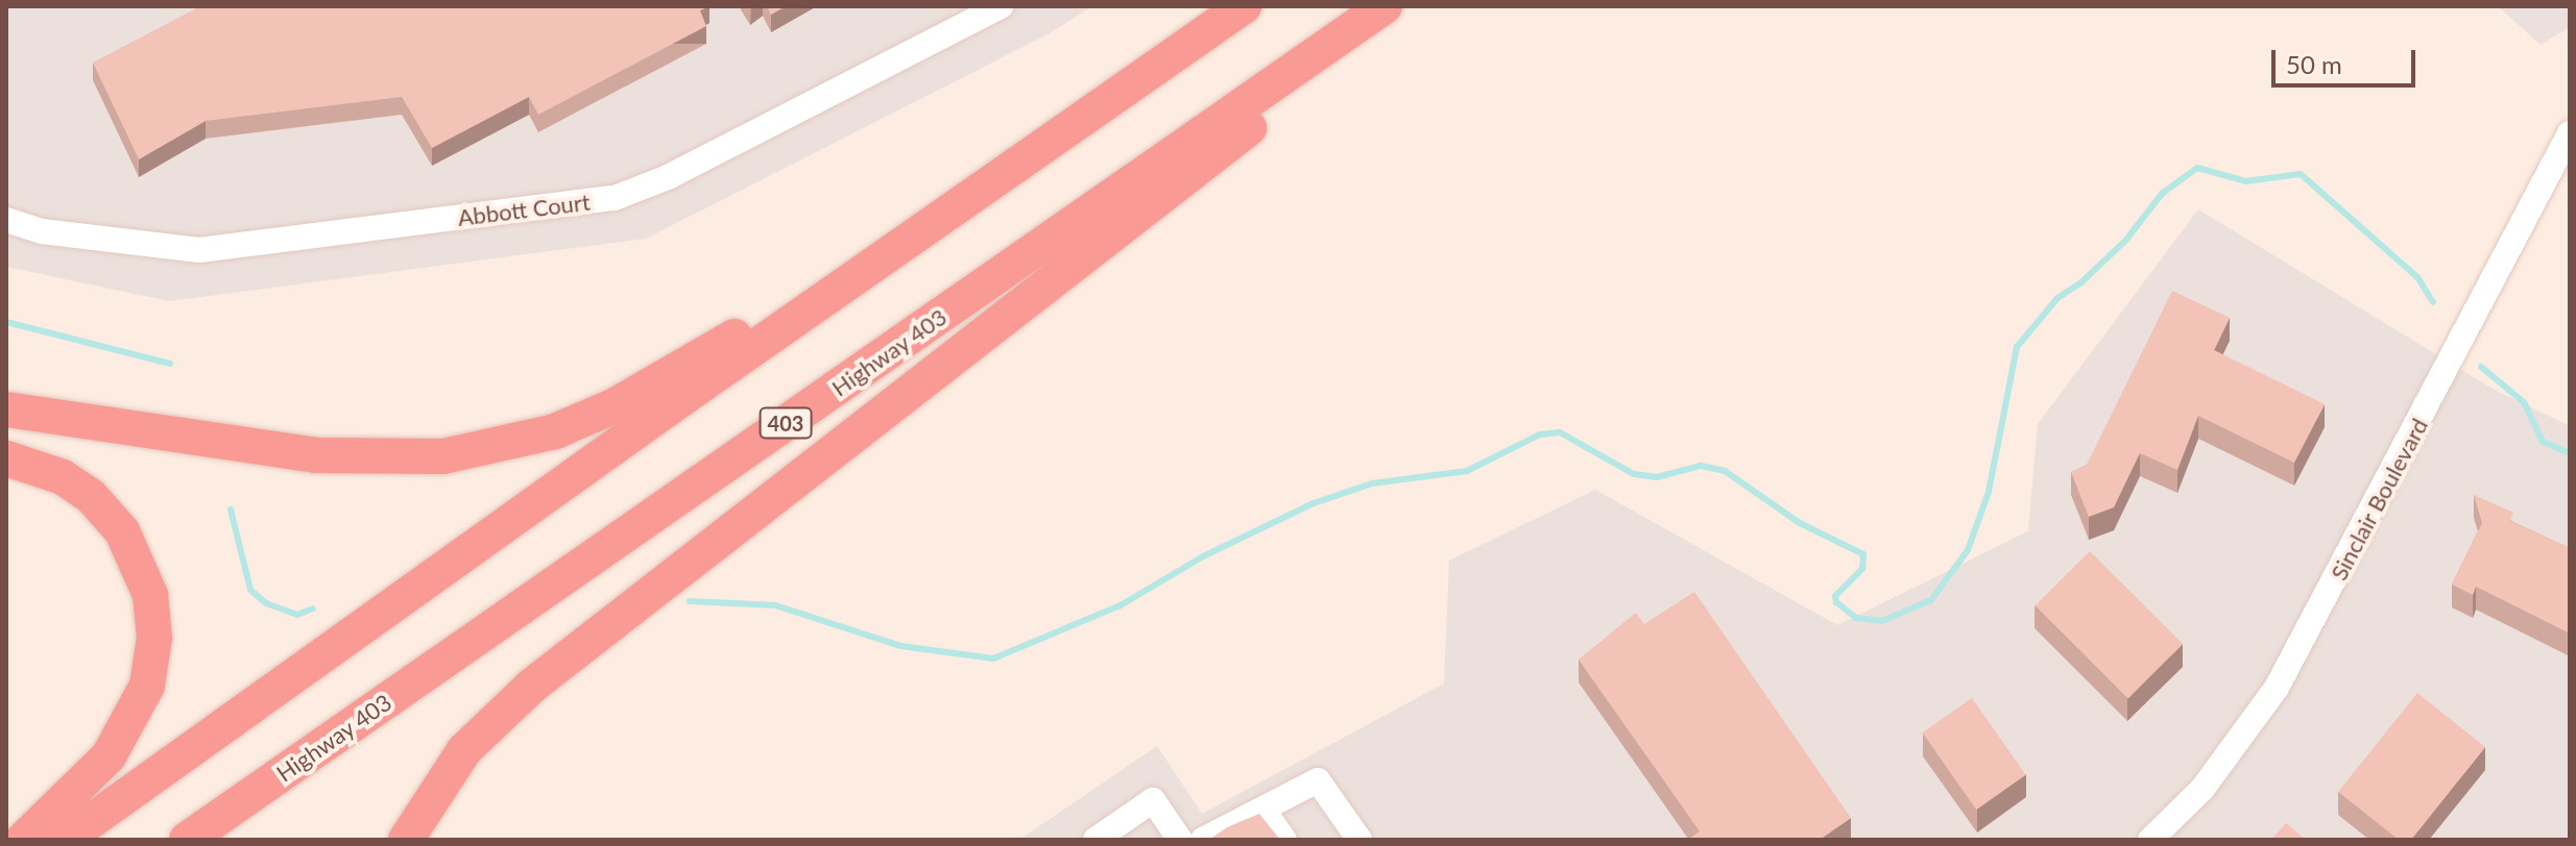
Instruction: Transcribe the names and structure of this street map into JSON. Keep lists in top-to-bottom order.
{
  "streets": {
    "highway": ["Highway 403", "403"],
    "street": ["Abbott Court", "Sinclair Boulevard"]
  },
  "scale_bar": "50 m"
}
